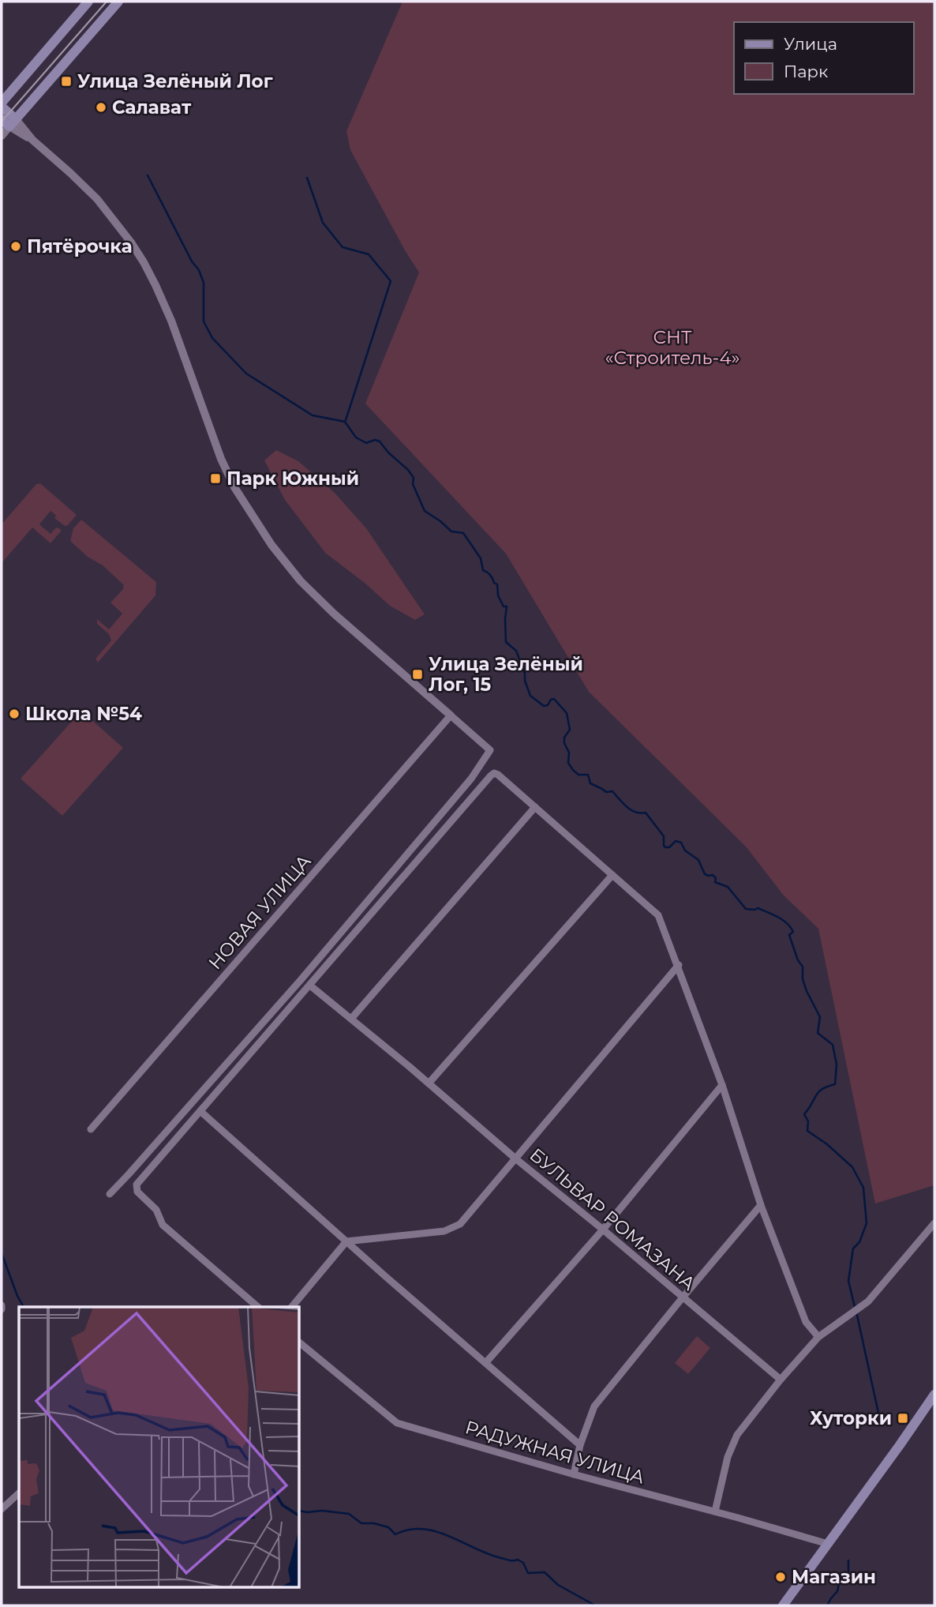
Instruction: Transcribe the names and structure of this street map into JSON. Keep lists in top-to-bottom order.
{
  "streets": {
    "street": ["НОВАЯ УЛИЦА", "БУЛЬВАР РОМАЗАНА", "РАДУЖНАЯ УЛИЦА"]
  },
  "parks": ["СНТ «Строитель-4»"],
  "places": {
    "transit": [
      "Улица Зелёный Лог",
      "Парк Южный",
      "Улица Зелёный Лог, 15",
      "Хуторки"
    ],
    "other": [
      "Салават",
      "Пятёрочка",
      "Школа №54",
      "Магазин"
    ]
  },
  "legend": ["Улица", "Парк"]
}
